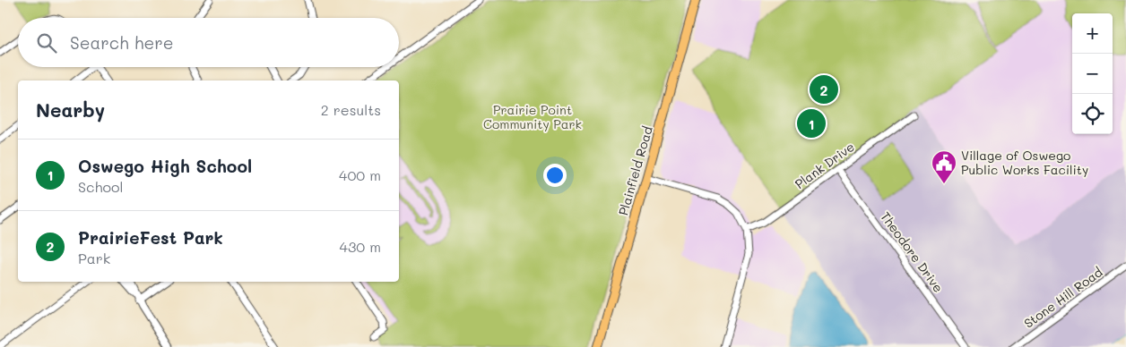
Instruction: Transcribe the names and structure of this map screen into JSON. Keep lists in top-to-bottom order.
{
  "streets": {
    "main road": ["Plainfield Road"],
    "street": ["Plank Drive", "Theodore Drive", "Stone Hill Road"]
  },
  "crossings": [
    ["Plank Drive", "Theodore Drive"]
  ],
  "parks": ["Prairie Point Community Park"],
  "places": {
    "public building": ["Village of Oswego Public Works Facility"]
  },
  "page": {
    "map_buttons": ["+", "−"],
    "search": "Search here",
    "pins": ["2", "1"],
    "heading": ["Nearby", "2 results"],
    "list": [
      {
        "mark": "1",
        "name": "Oswego High School",
        "note": "School",
        "value": "400 m"
      },
      {
        "mark": "2",
        "name": "PrairieFest Park",
        "note": "Park",
        "value": "430 m"
      }
    ]
  }
}
